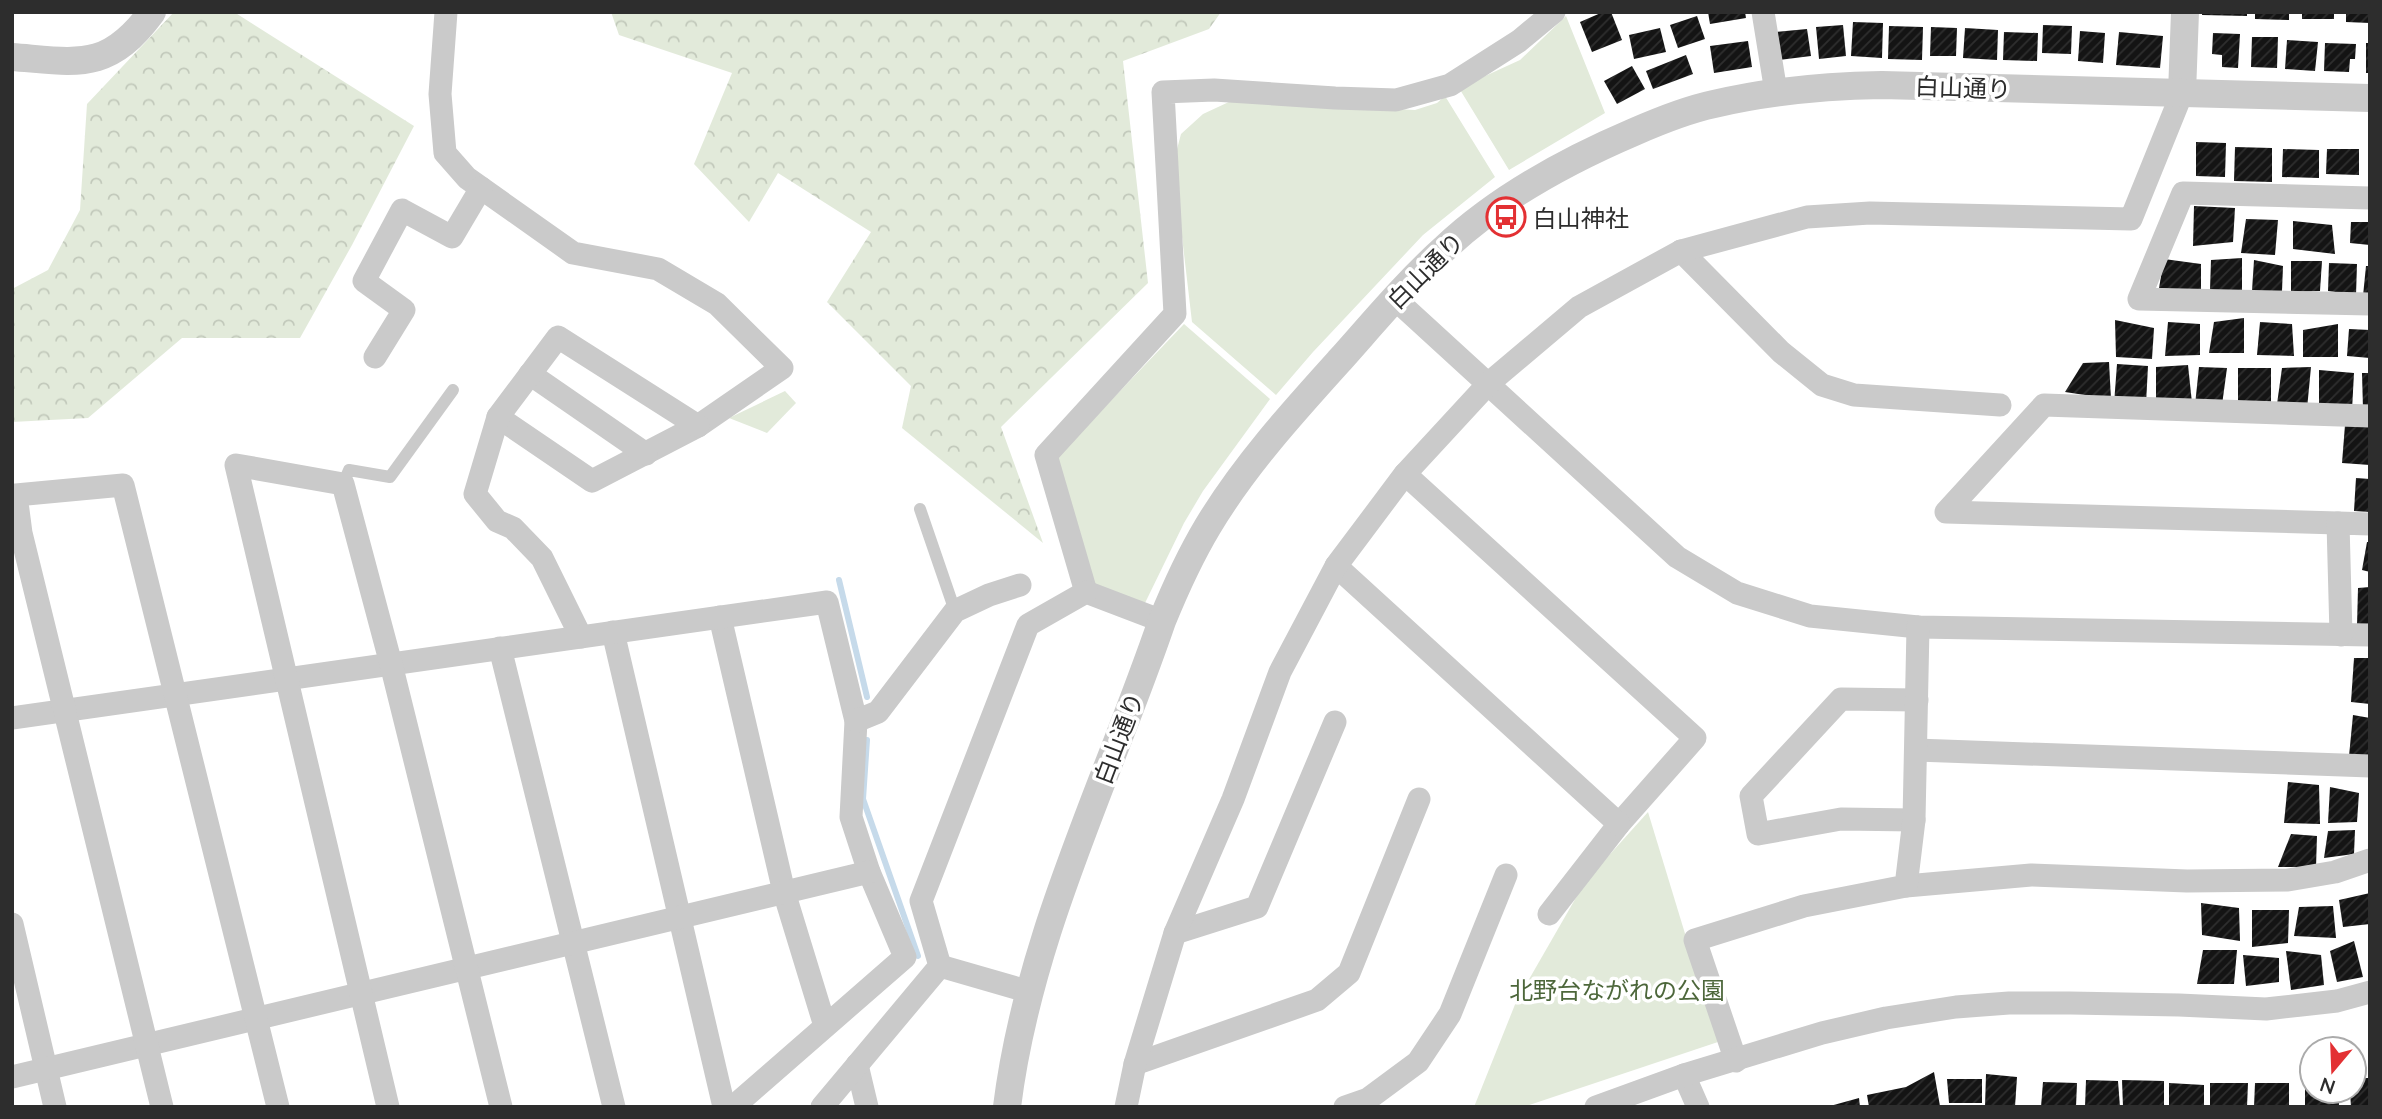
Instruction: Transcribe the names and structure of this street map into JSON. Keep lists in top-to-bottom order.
{
  "streets": {
    "street": ["白山通り"]
  },
  "parks": ["北野台ながれの公園"],
  "places": {
    "bus stop": ["白山神社"]
  },
  "north": "bottom"
}
